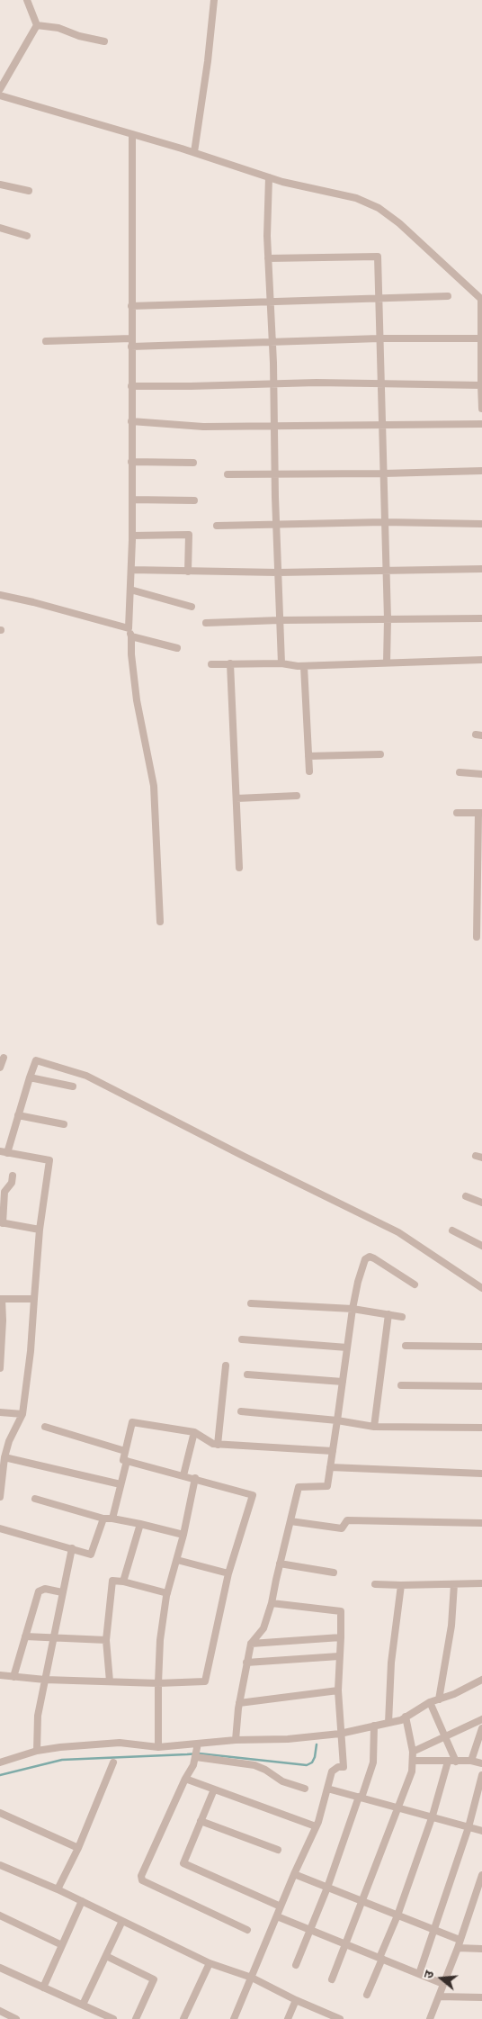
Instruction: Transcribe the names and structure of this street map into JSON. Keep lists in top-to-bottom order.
{
  "north": "left"
}
